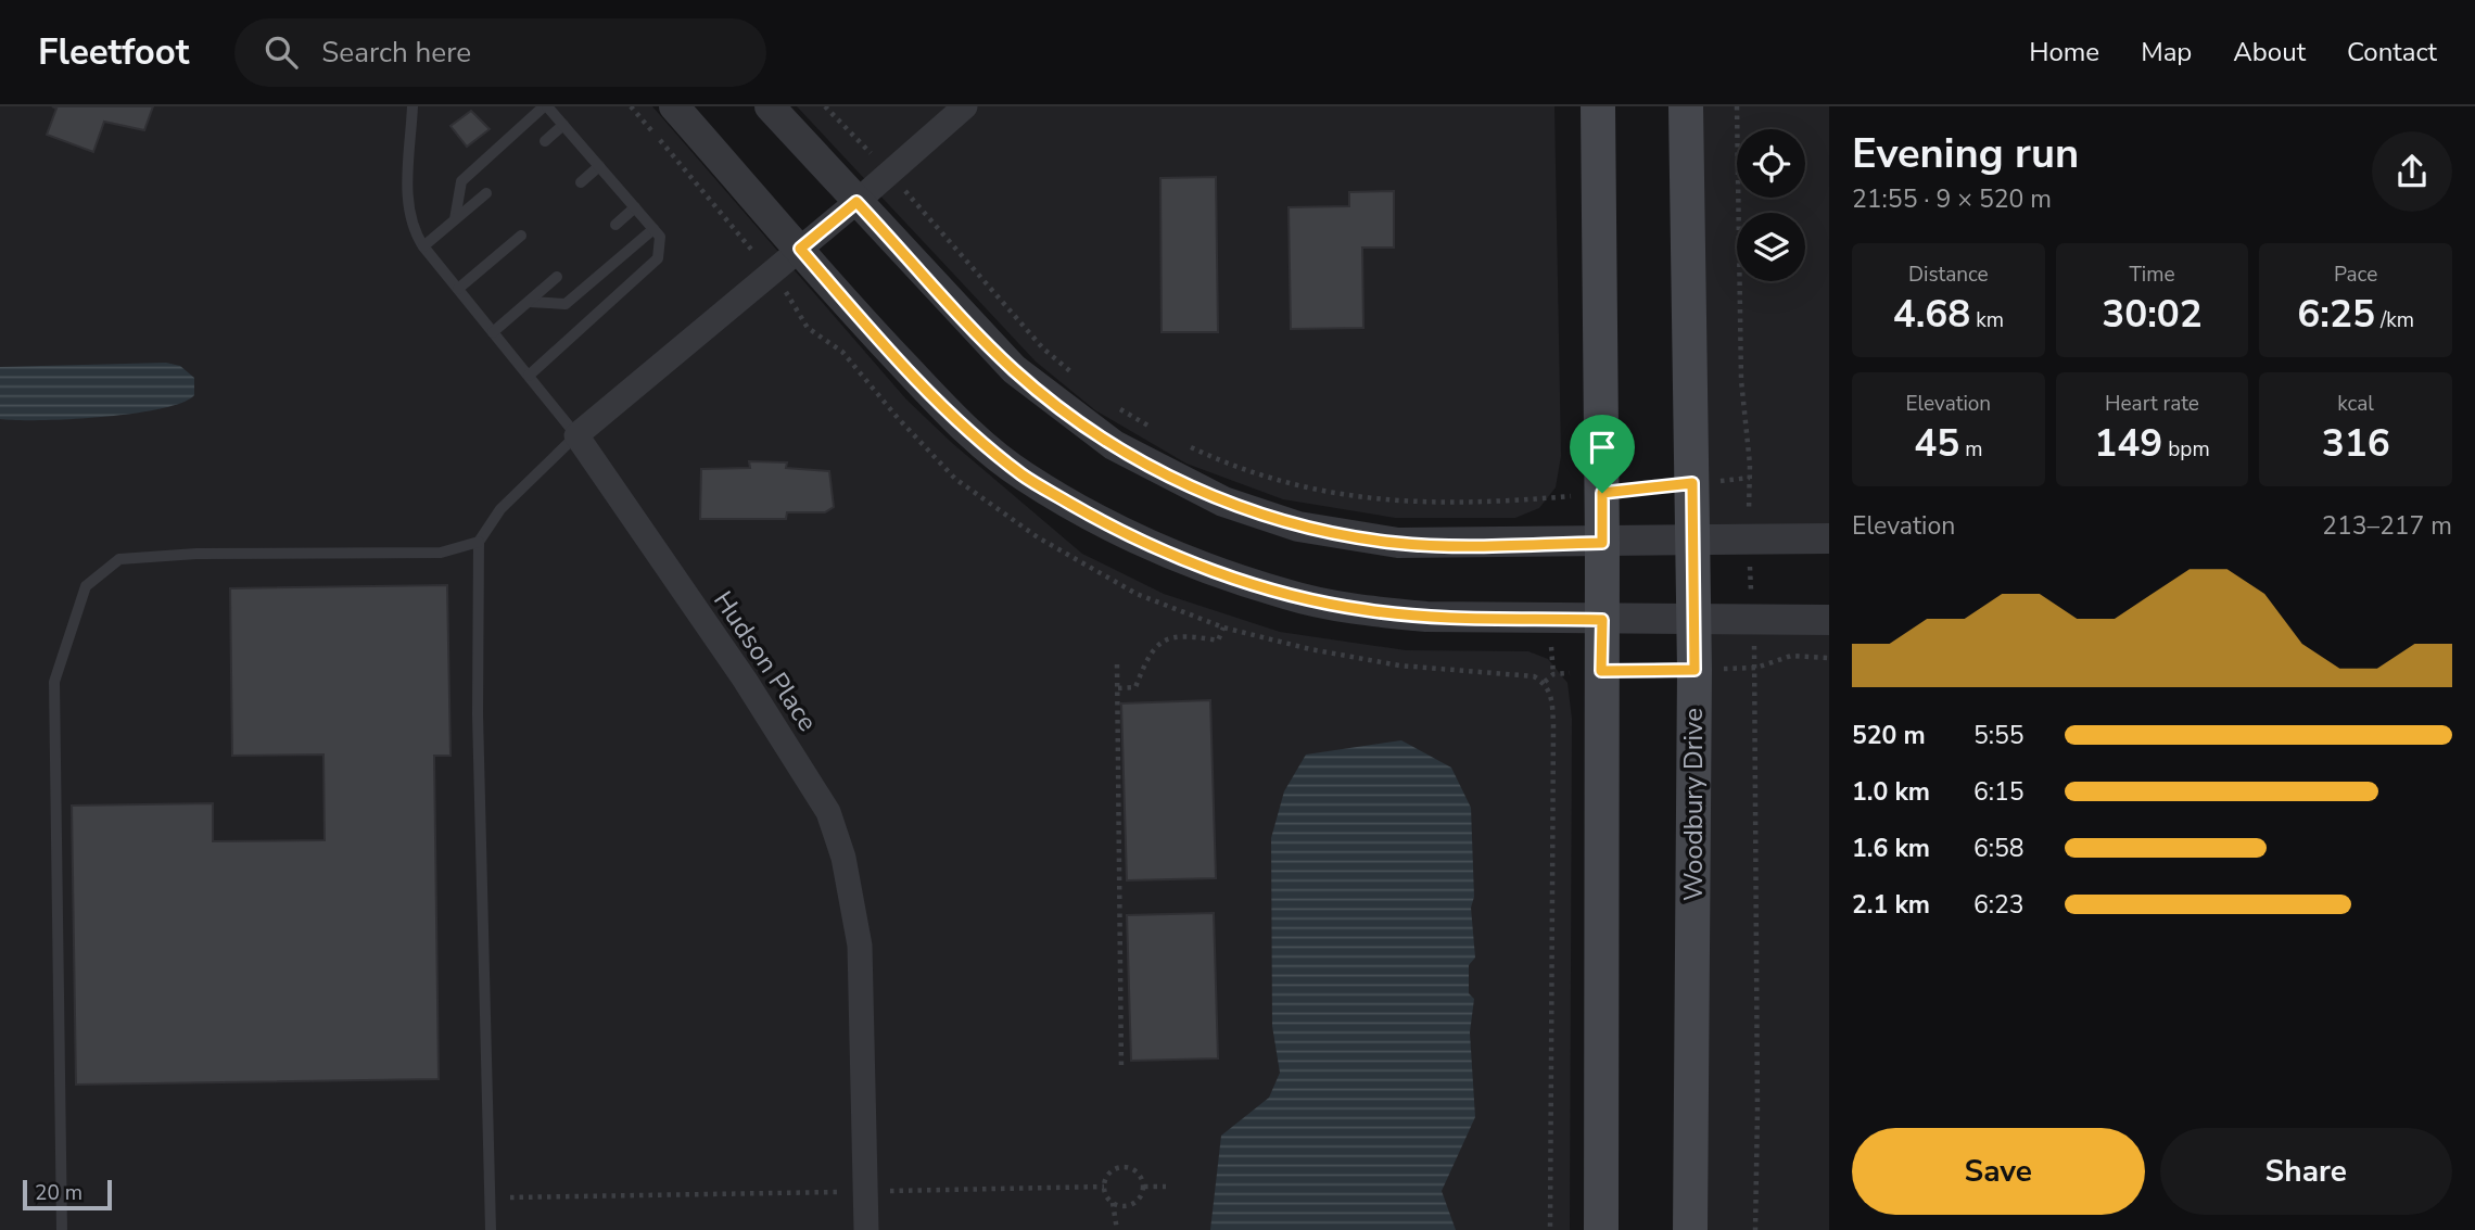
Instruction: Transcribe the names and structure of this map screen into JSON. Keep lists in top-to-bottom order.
{
  "streets": {
    "main road": ["Woodbury Drive"],
    "street": ["Hudson Place"]
  },
  "scale_bar": "20 m",
  "page": {
    "header": "Fleetfoot",
    "search": "Search here",
    "nav": [
      "Home",
      "Map",
      "About",
      "Contact"
    ],
    "heading": ["Evening run", "21:55 · 9 × 520 m"],
    "stats": [
      ["Distance", "4.68 km"],
      ["Time", "30:02"],
      ["Pace", "6:25 /km"],
      ["Elevation", "45 m"],
      ["Heart rate", "149 bpm"],
      ["kcal", "316"]
    ],
    "chart": ["Elevation", "213–217 m"],
    "list": [
      {
        "name": "520 m",
        "note": "5:55"
      },
      {
        "name": "1.0 km",
        "note": "6:15"
      },
      {
        "name": "1.6 km",
        "note": "6:58"
      },
      {
        "name": "2.1 km",
        "note": "6:23"
      }
    ],
    "buttons": ["Save", "Share"],
    "scale": "20 m"
  }
}
